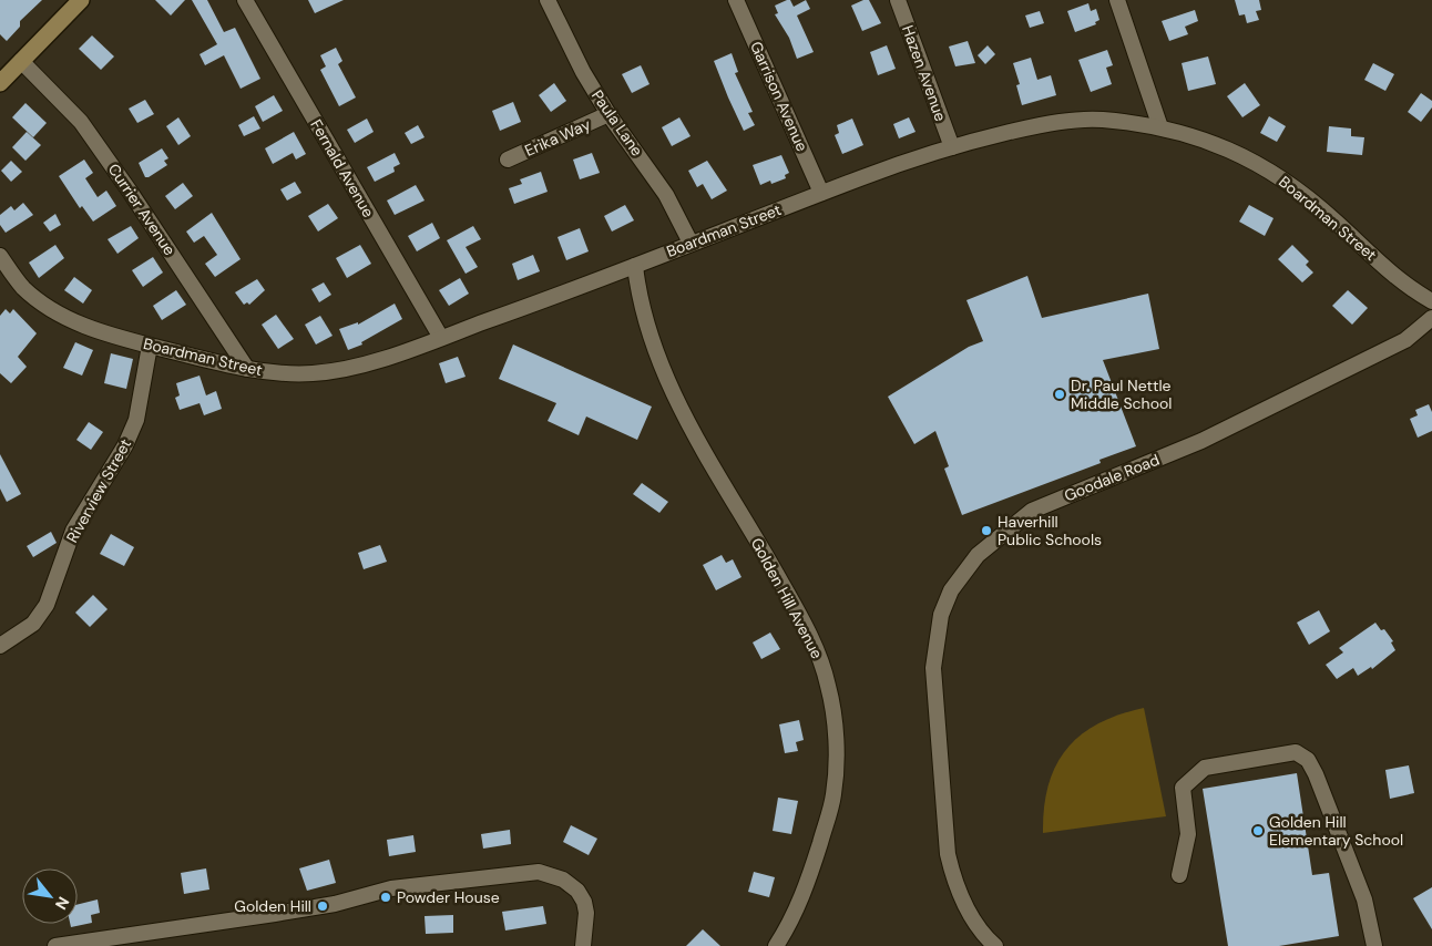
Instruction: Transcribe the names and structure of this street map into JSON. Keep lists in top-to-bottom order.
{
  "streets": {
    "street": [
      "Hazen Avenue",
      "Garrison Avenue",
      "Paula Lane",
      "Erika Way",
      "Fernald Avenue",
      "Currier Avenue",
      "Boardman Street",
      "Goodale Road",
      "Riverview Street",
      "Golden Hill Avenue"
    ]
  },
  "crossings": [
    ["Hazen Avenue", "Boardman Street"],
    ["Garrison Avenue", "Boardman Street"],
    ["Paula Lane", "Erika Way"],
    ["Paula Lane", "Boardman Street"],
    ["Fernald Avenue", "Boardman Street"],
    ["Currier Avenue", "Boardman Street"],
    ["Boardman Street", "Riverview Street"],
    ["Boardman Street", "Golden Hill Avenue"]
  ],
  "places": [
    "Dr. Paul Nettle Middle School",
    "Haverhill Public Schools",
    "Golden Hill Elementary School",
    "Powder House",
    "Golden Hill"
  ],
  "north": "bottom right"
}
